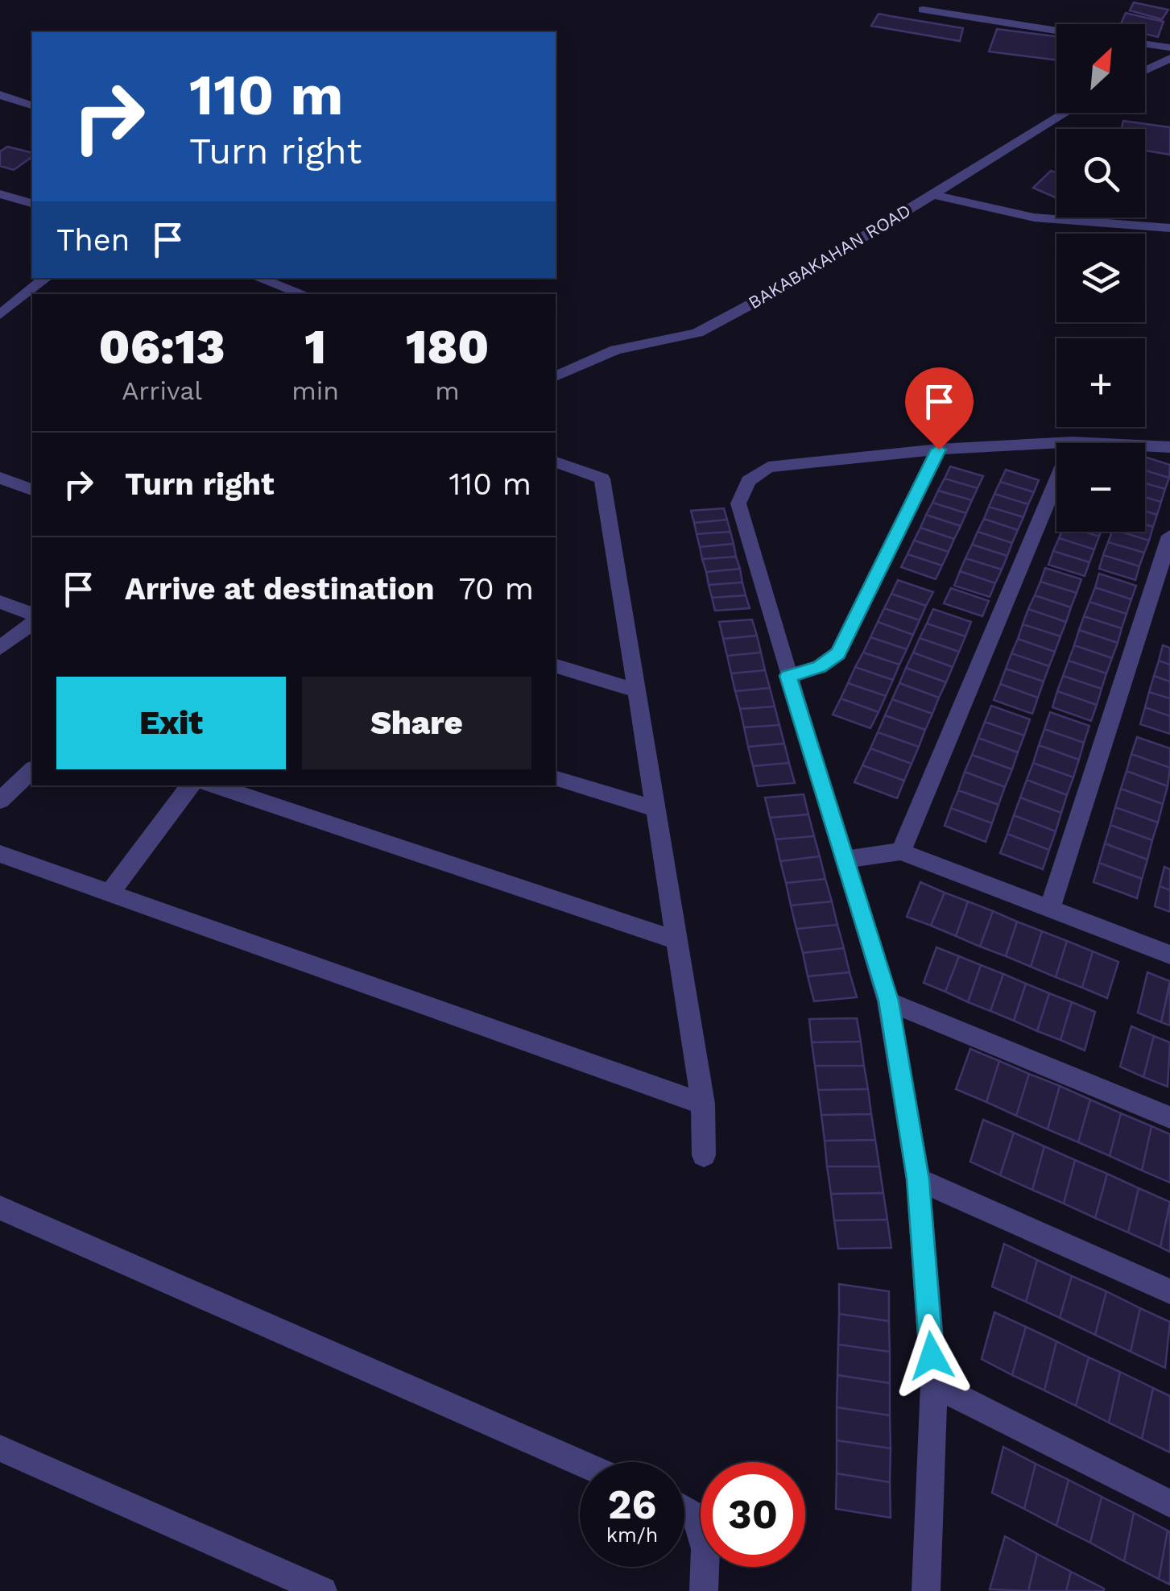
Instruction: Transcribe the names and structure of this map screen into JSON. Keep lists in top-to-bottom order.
{
  "streets": {
    "street": ["BAKABAKAHAN ROAD"]
  },
  "north": "top right",
  "page": {
    "map_buttons": ["+", "−"],
    "turn": ["110 m", "Turn right"],
    "then": "Then",
    "eta": [
      "06:13",
      "Arrival",
      "1",
      "min",
      "180",
      "m"
    ],
    "list": [
      {
        "name": "Turn right",
        "value": "110 m"
      },
      {
        "name": "Arrive at destination",
        "value": "70 m"
      }
    ],
    "buttons": ["Exit", "Share"],
    "speed": "26 km/h",
    "limit": "30"
  }
}
